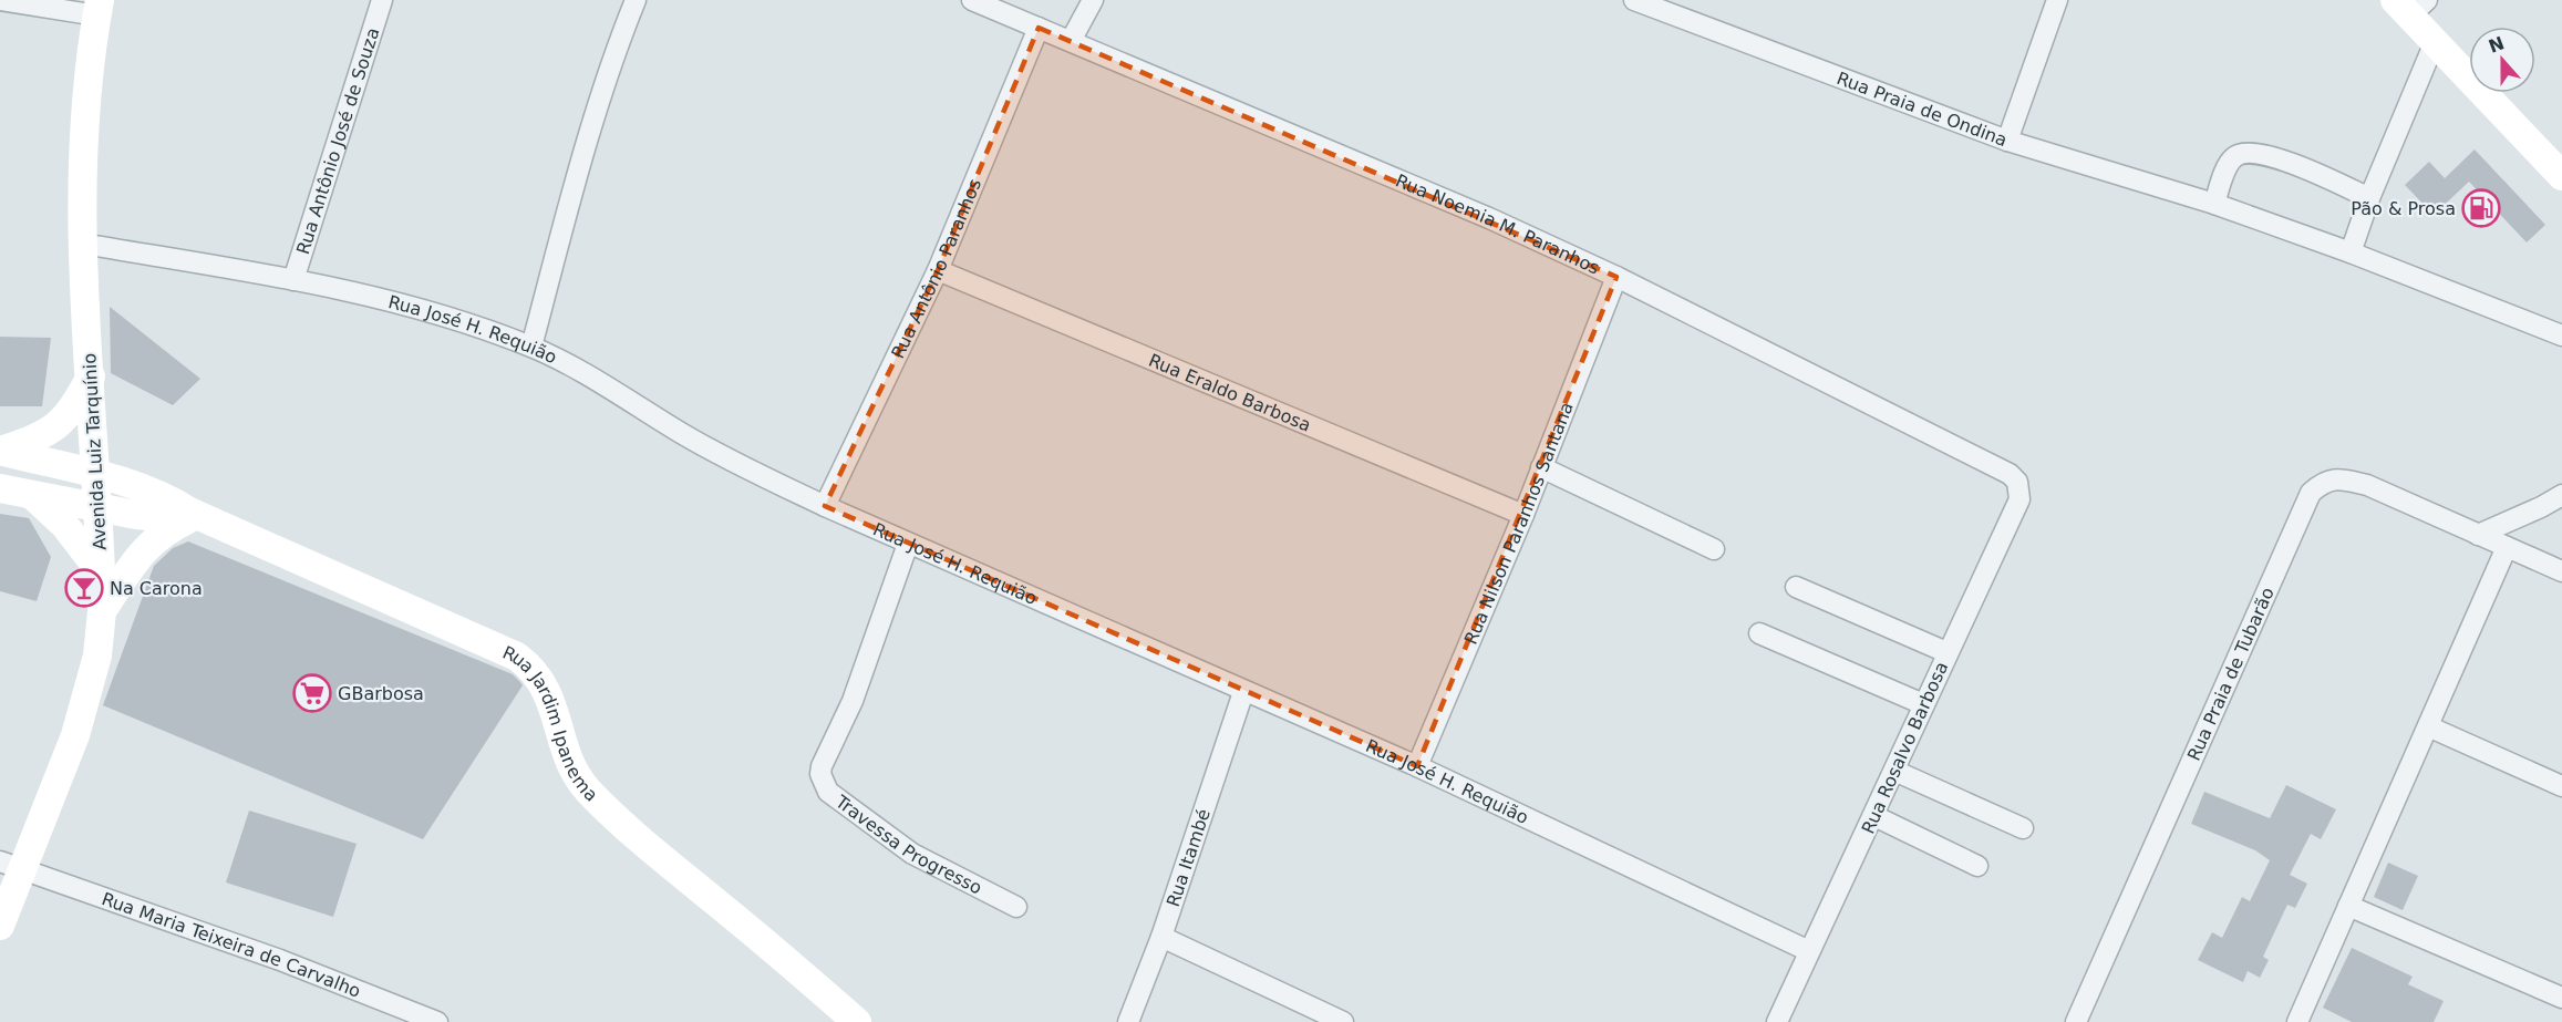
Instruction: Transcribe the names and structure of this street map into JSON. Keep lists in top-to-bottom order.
{
  "streets": {
    "street": [
      "Rua Praia de Ondina",
      "Rua Antônio José de Souza",
      "Rua Noemia M. Paranhos",
      "Rua Antônio Paranhos",
      "Rua José H. Requião",
      "Rua Eraldo Barbosa",
      "Avenida Luiz Tarquínio",
      "Rua Nilson Paranhos Santana",
      "Rua Praia de Tubarão",
      "Rua Jardim Ipanema",
      "Rua Rosalvo Barbosa",
      "Travessa Progresso",
      "Rua Itambé",
      "Rua Maria Teixeira de Carvalho"
    ]
  },
  "crossings": [
    ["Rua Antônio José de Souza", "Rua José H. Requião"],
    ["Rua Noemia M. Paranhos", "Rua Antônio Paranhos"],
    ["Rua Noemia M. Paranhos", "Rua Nilson Paranhos Santana"],
    ["Rua Noemia M. Paranhos", "Rua Rosalvo Barbosa"],
    ["Rua Antônio Paranhos", "Rua José H. Requião"],
    ["Rua Antônio Paranhos", "Rua Eraldo Barbosa"],
    ["Rua José H. Requião", "Avenida Luiz Tarquínio"],
    ["Rua José H. Requião", "Rua Nilson Paranhos Santana"],
    ["Rua José H. Requião", "Rua Rosalvo Barbosa"],
    ["Rua José H. Requião", "Travessa Progresso"],
    ["Rua José H. Requião", "Rua Itambé"],
    ["Rua Eraldo Barbosa", "Rua Nilson Paranhos Santana"],
    ["Avenida Luiz Tarquínio", "Rua Jardim Ipanema"],
    ["Avenida Luiz Tarquínio", "Rua Maria Teixeira de Carvalho"]
  ],
  "places": {
    "fuel station": ["Pão & Prosa"],
    "bar": ["Na Carona"],
    "supermarket": ["GBarbosa"]
  },
  "north": "top"
}
